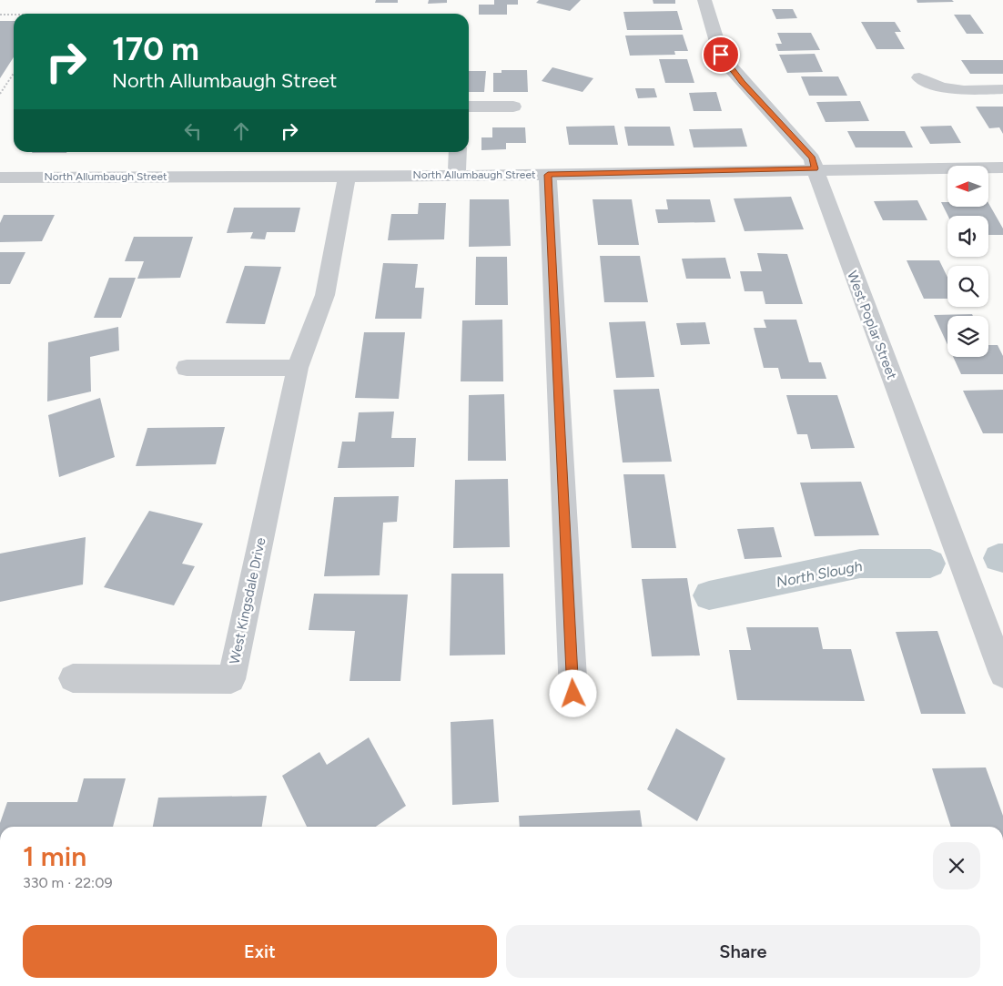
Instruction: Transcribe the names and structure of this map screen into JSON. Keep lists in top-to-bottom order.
{
  "streets": {
    "street": ["North Allumbaugh Street", "West Poplar Street", "West Kingsdale Drive"]
  },
  "crossings": [
    ["North Allumbaugh Street", "West Poplar Street"],
    ["North Allumbaugh Street", "West Kingsdale Drive"]
  ],
  "water": ["North Slough"],
  "north": "left",
  "page": {
    "turn": ["170 m", "North Allumbaugh Street"],
    "heading": ["1 min", "330 m · 22:09"],
    "buttons": ["Exit", "Share"]
  }
}
